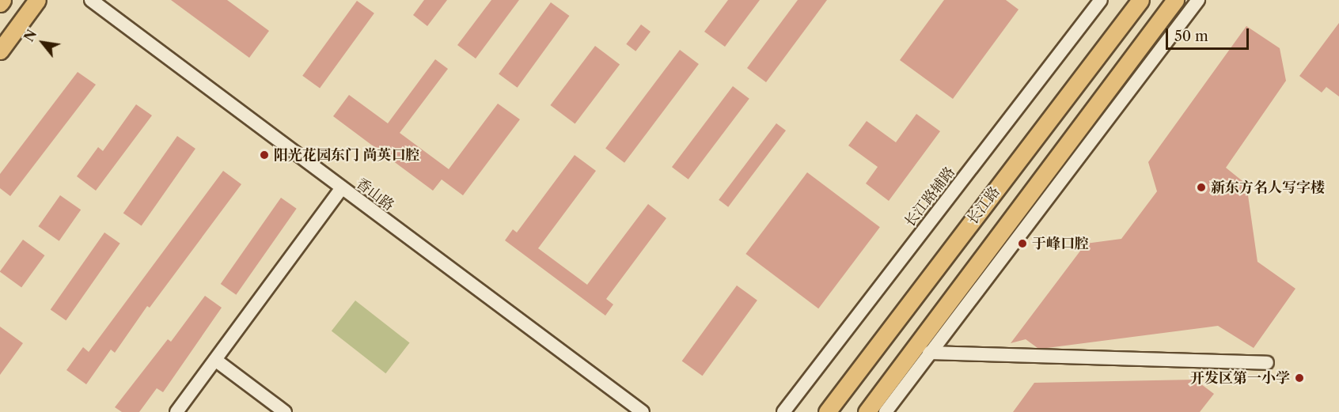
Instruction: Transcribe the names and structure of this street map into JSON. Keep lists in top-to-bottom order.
{
  "streets": {
    "main road": ["长江路"],
    "street": ["香山路", "长江路辅路"]
  },
  "places": [
    "阳光花园东门 尚英口腔",
    "新东方名人写字楼",
    "于峰口腔",
    "开发区第一小学"
  ],
  "scale_bar": "50 m",
  "north": "top left"
}
